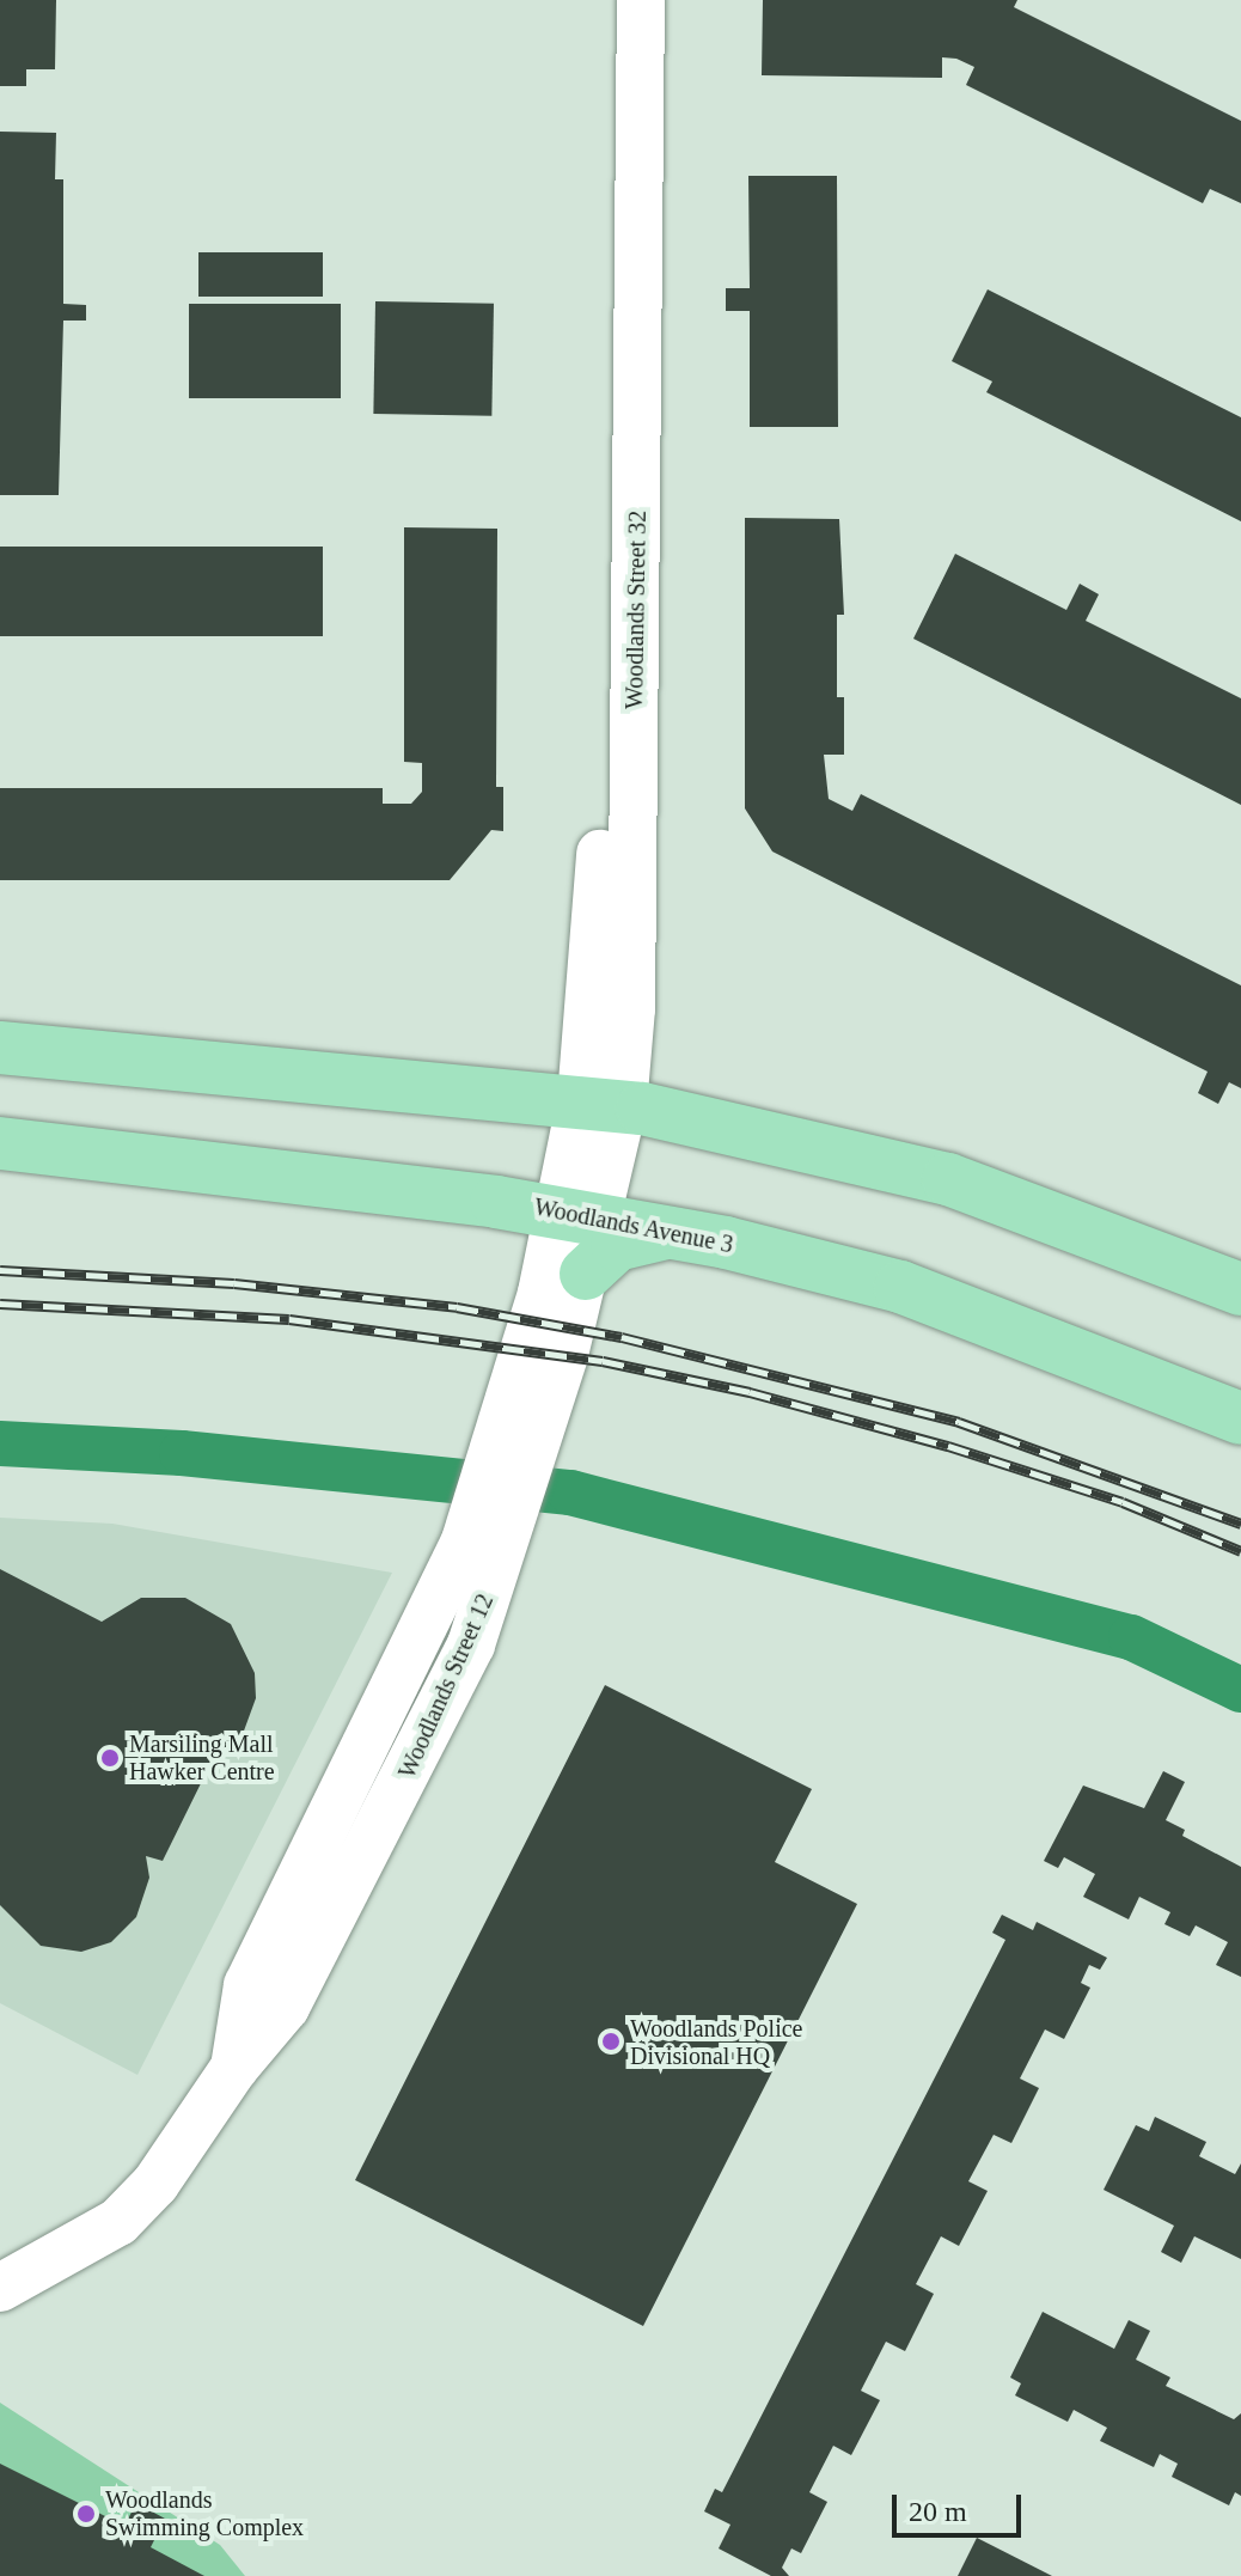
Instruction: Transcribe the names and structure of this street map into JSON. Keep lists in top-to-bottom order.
{
  "streets": {
    "main road": ["Woodlands Avenue 3"],
    "street": ["Woodlands Street 32", "Woodlands Street 12"]
  },
  "crossings": [
    ["Woodlands Street 32", "Woodlands Avenue 3"],
    ["Woodlands Street 32", "Woodlands Street 12"],
    ["Woodlands Avenue 3", "Woodlands Street 12"]
  ],
  "places": ["Marsiling Mall Hawker Centre", "Woodlands Police Divisional HQ", "Woodlands Swimming Complex"],
  "scale_bar": "20 m"
}
